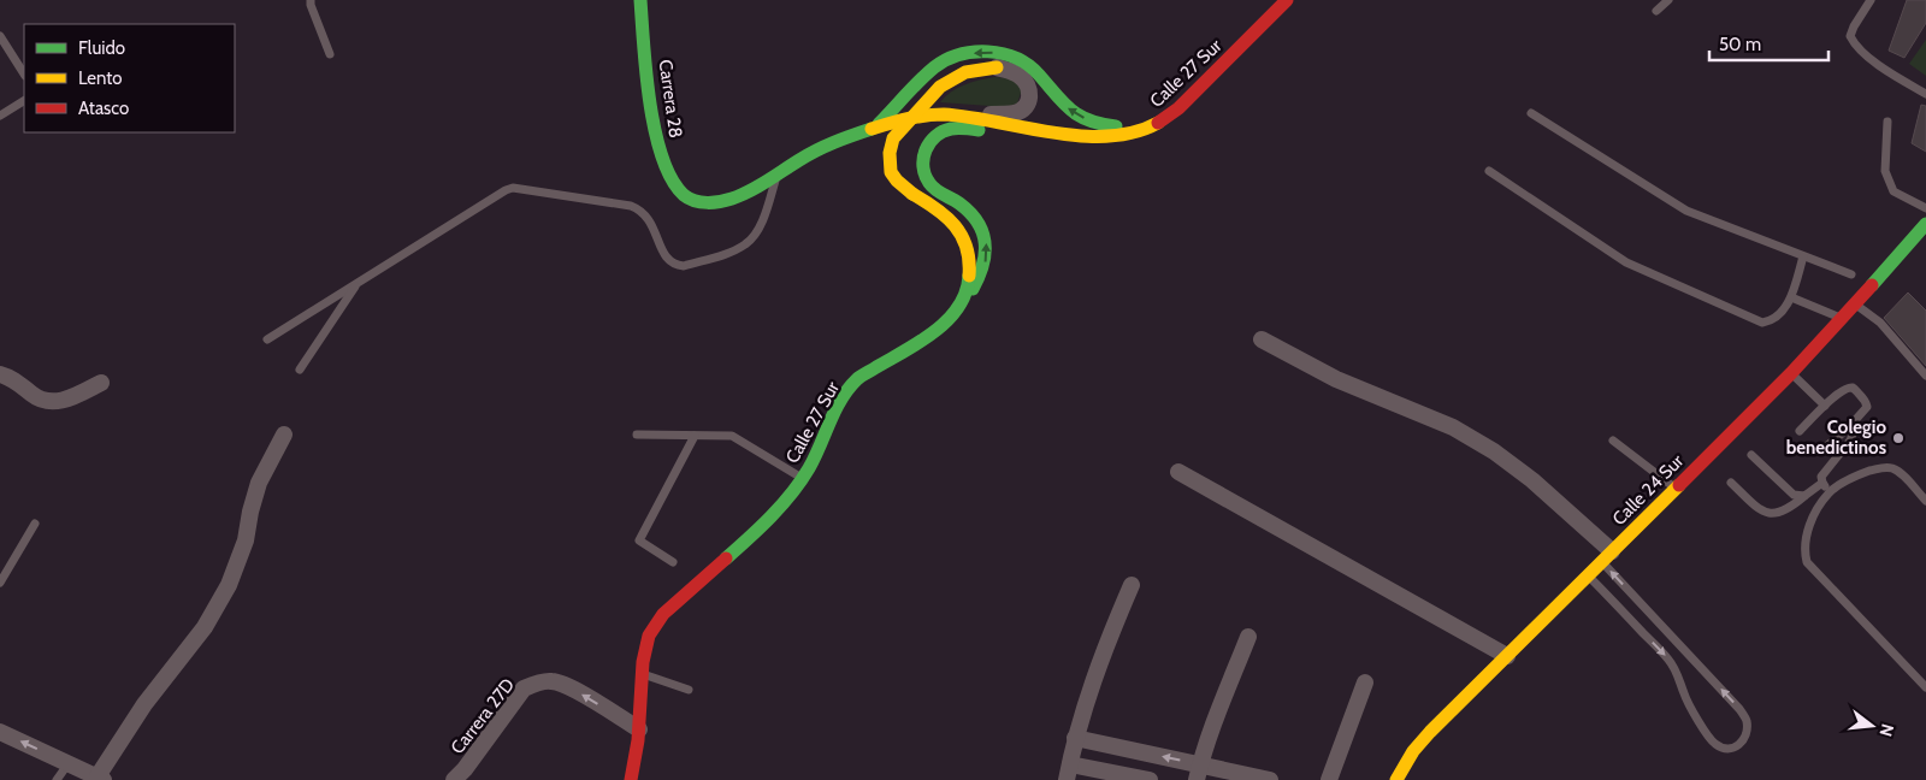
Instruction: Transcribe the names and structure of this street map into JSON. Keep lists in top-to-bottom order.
{
  "streets": {
    "street": [
      "Calle 27 Sur",
      "Carrera 28",
      "Calle 24 Sur",
      "Carrera 27D"
    ]
  },
  "crossings": [
    ["Calle 27 Sur", "Carrera 28"],
    ["Calle 27 Sur", "Carrera 27D"]
  ],
  "places": ["Colegio benedictinos"],
  "legend": ["Fluido", "Lento", "Atasco"],
  "scale_bar": "50 m",
  "north": "right"
}
